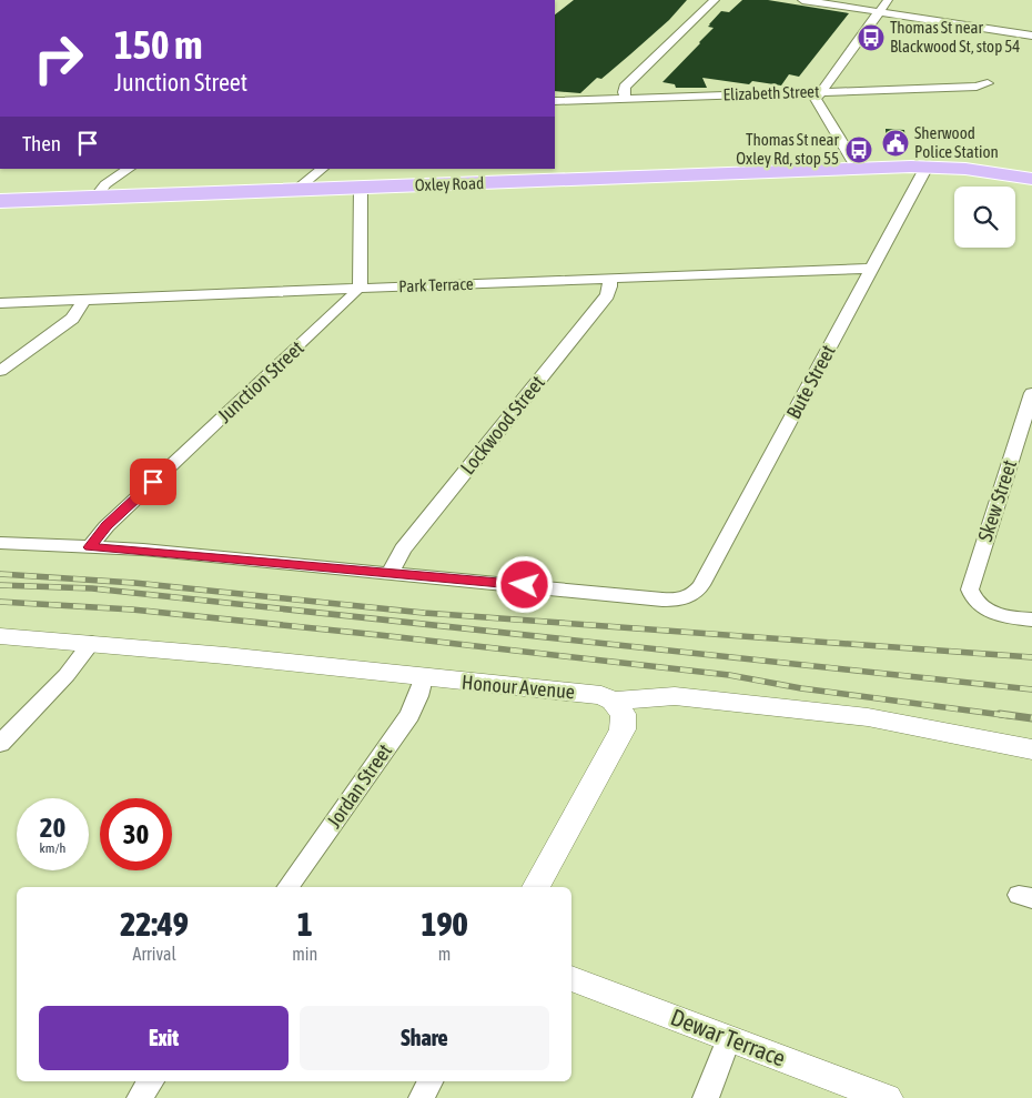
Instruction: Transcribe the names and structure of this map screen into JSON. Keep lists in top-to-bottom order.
{
  "streets": {
    "main road": ["Oxley Road"],
    "street": [
      "Elizabeth Street",
      "Park Terrace",
      "Junction Street",
      "Bute Street",
      "Lockwood Street",
      "Skew Street",
      "Honour Avenue",
      "Jordan Street",
      "Dewar Terrace"
    ]
  },
  "crossings": [
    ["Oxley Road", "Bute Street"],
    ["Park Terrace", "Junction Street"],
    ["Park Terrace", "Bute Street"],
    ["Park Terrace", "Lockwood Street"],
    ["Bute Street", "Lockwood Street"],
    ["Honour Avenue", "Jordan Street"]
  ],
  "places": {
    "bus stop": ["Thomas St near Blackwood St, stop 54", "Thomas St near Oxley Rd, stop 55"],
    "public building": ["Sherwood Police Station"]
  },
  "page": {
    "turn": ["150 m", "Junction Street"],
    "then": "Then",
    "speed": "20 km/h",
    "limit": "30",
    "eta": [
      "22:49",
      "Arrival",
      "1",
      "min",
      "190",
      "m"
    ],
    "buttons": ["Exit", "Share"]
  }
}
